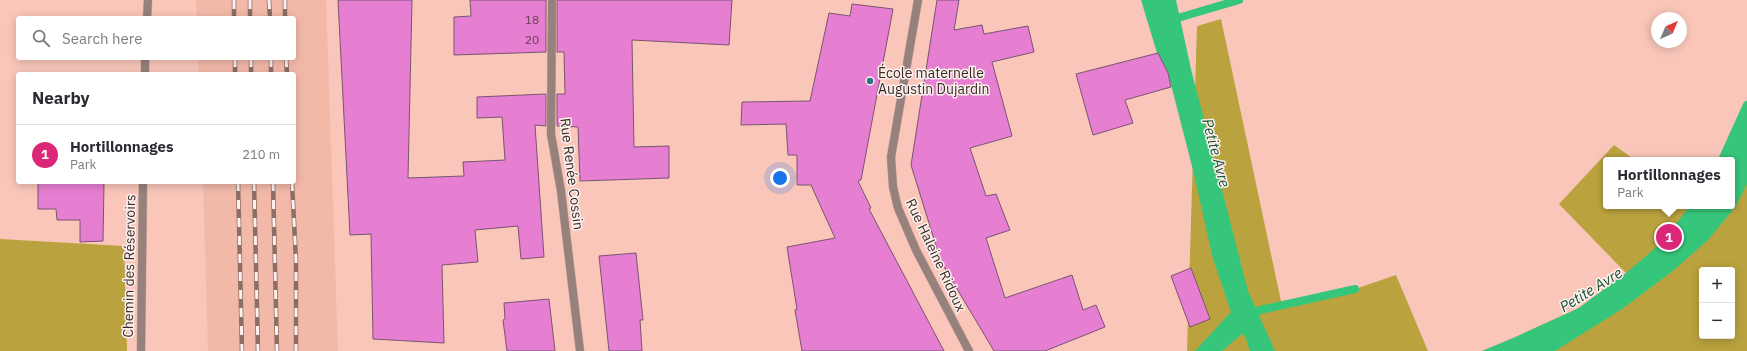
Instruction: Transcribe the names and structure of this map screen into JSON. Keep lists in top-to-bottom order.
{
  "streets": {
    "street": ["Rue Renée Cossin", "Rue Haleine Ridoux", "Chemin des Réservoirs"]
  },
  "water": ["Petite Avre"],
  "places": ["École maternelle Augustin Dujardin"],
  "house_numbers": ["18", "20"],
  "north": "top right",
  "page": {
    "search": "Search here",
    "heading": "Nearby",
    "list": [
      {
        "mark": "1",
        "name": "Hortillonnages",
        "note": "Park",
        "value": "210 m"
      }
    ],
    "popup": ["Hortillonnages", "Park"],
    "pins": "1",
    "map_buttons": ["+", "−"]
  }
}
